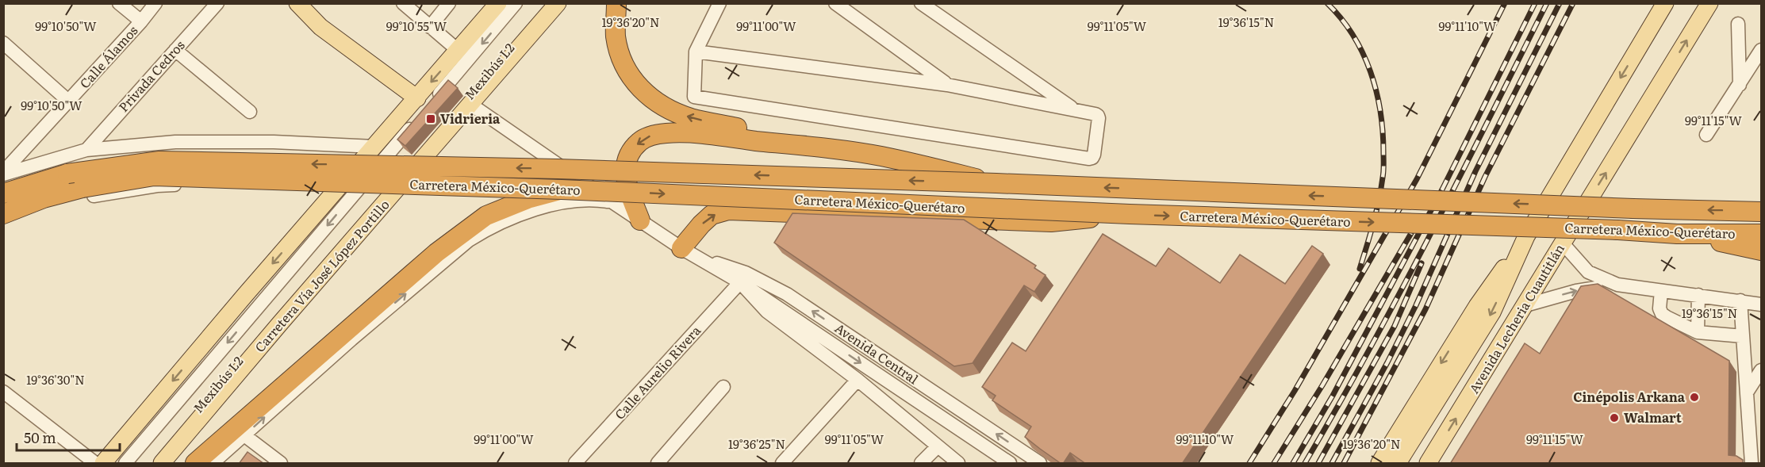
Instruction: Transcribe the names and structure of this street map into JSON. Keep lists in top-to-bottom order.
{
  "streets": {
    "highway": ["Carretera México-Querétaro"],
    "main road": ["Carretera Vía José López Portillo", "Avenida Lecheria Cuautitlán"],
    "street": [
      "Calle Álamos",
      "Mexibús L2",
      "Privada Cedros",
      "Avenida Central",
      "Calle Aurelio Rivera"
    ]
  },
  "crossings": [
    ["Calle Álamos", "Carretera México-Querétaro"],
    ["Carretera Vía José López Portillo", "Avenida Central"],
    ["Avenida Central", "Calle Aurelio Rivera"]
  ],
  "places": {
    "transit": ["Vidrieria"],
    "other": ["Cinépolis Arkana", "Walmart"]
  },
  "scale_bar": "50 m",
  "coordinates": [
    "19°36'20\"N",
    "19°36'15\"N",
    "99°10'50\"W",
    "99°10'55\"W",
    "99°11'00\"W",
    "99°11'05\"W",
    "99°11'10\"W",
    "99°11'15\"W",
    "19°36'30\"N",
    "19°36'25\"N"
  ]
}
